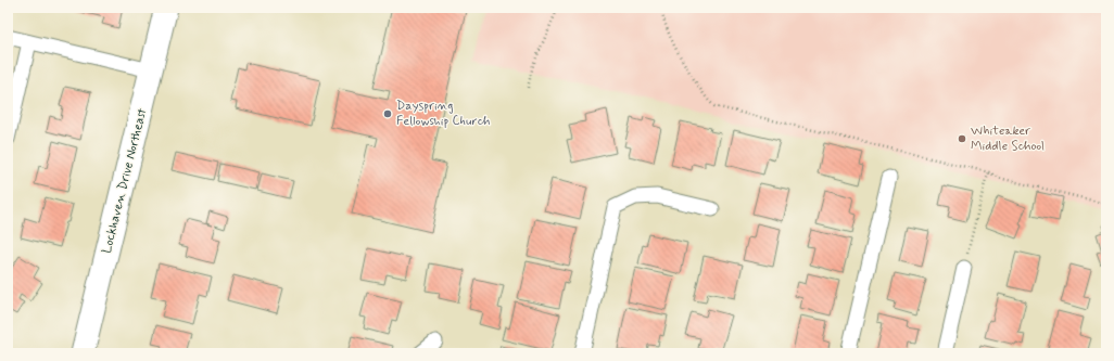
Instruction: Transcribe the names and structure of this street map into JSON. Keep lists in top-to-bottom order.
{
  "streets": {
    "main road": ["Lockhaven Drive Northeast"]
  },
  "places": ["Dayspring Fellowship Church", "Whiteaker Middle School"]
}
